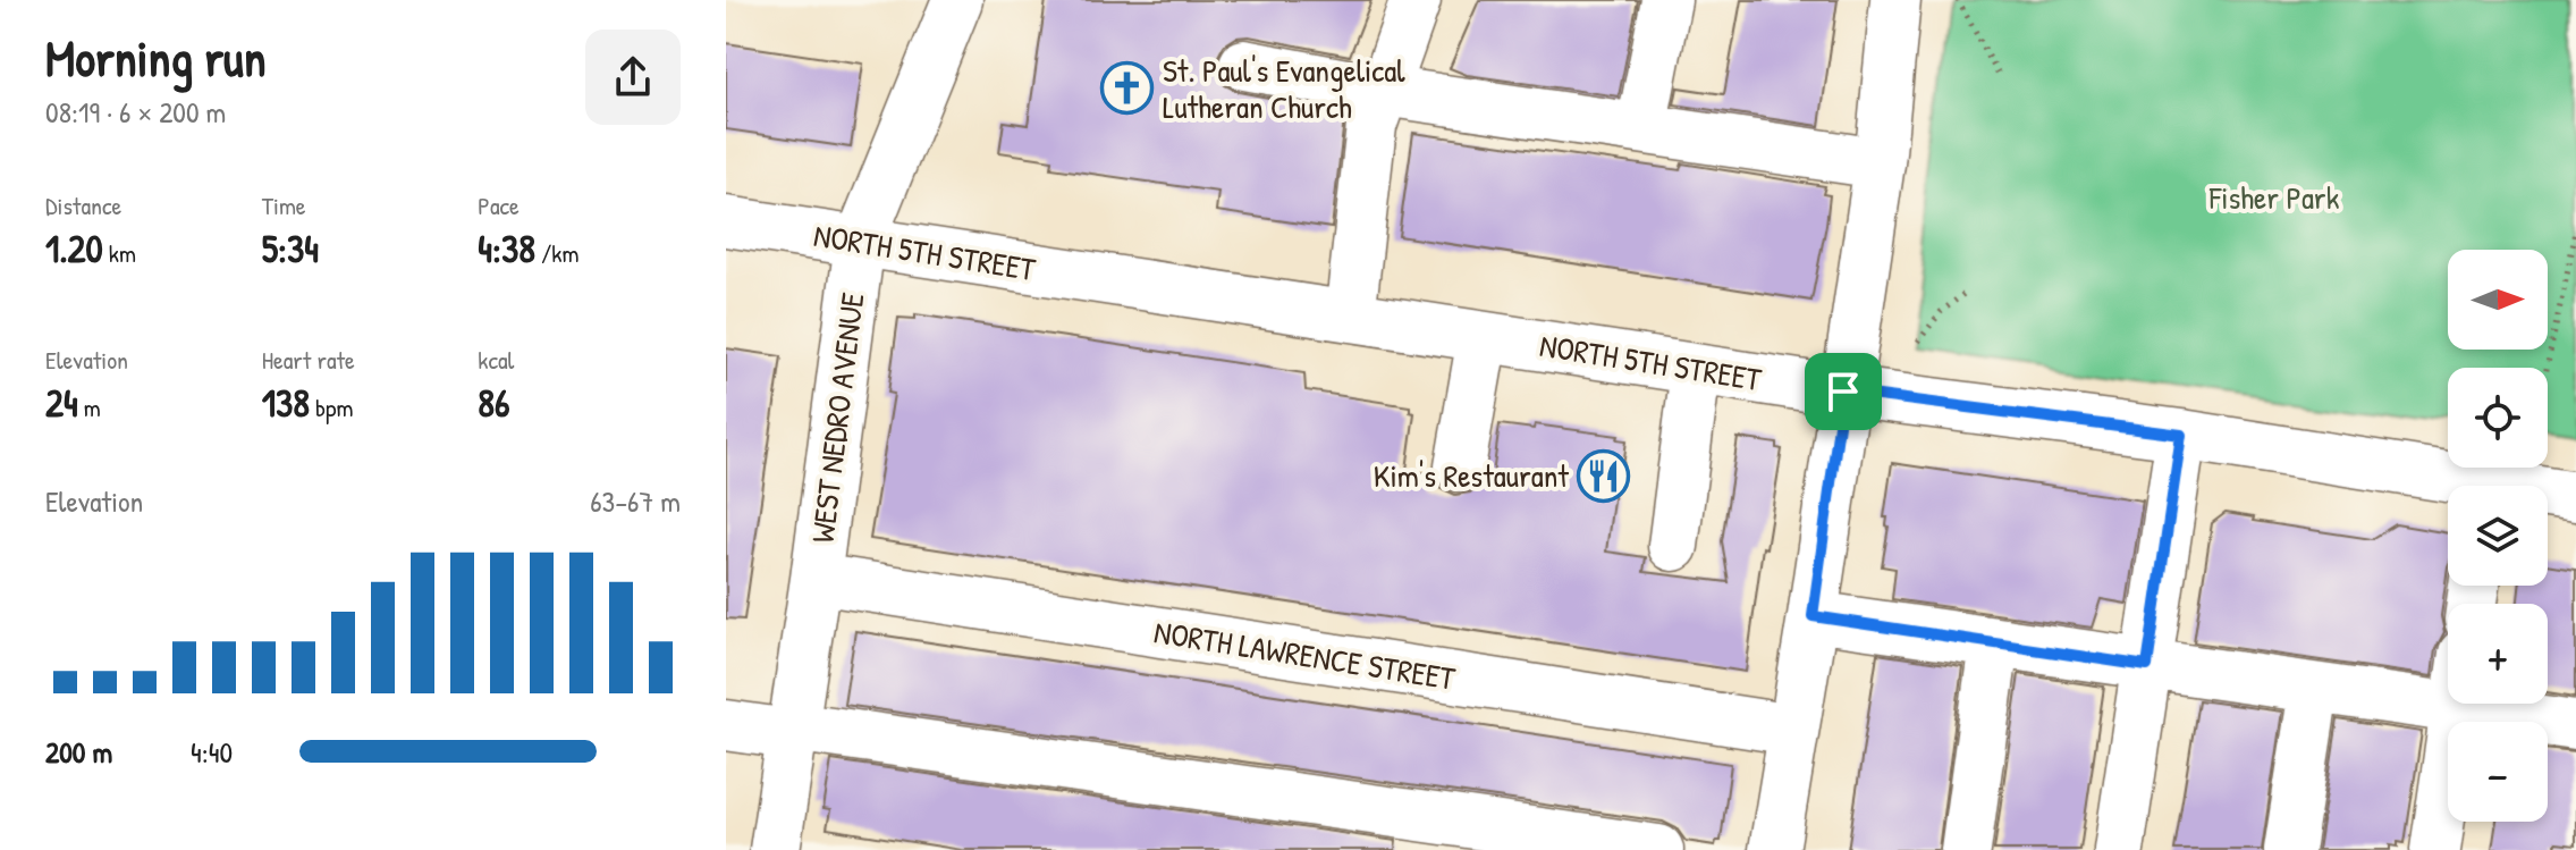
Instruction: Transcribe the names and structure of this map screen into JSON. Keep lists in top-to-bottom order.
{
  "streets": {
    "street": ["NORTH 5TH STREET", "WEST NEDRO AVENUE", "NORTH LAWRENCE STREET"]
  },
  "crossings": [
    ["NORTH 5TH STREET", "WEST NEDRO AVENUE"],
    ["WEST NEDRO AVENUE", "NORTH LAWRENCE STREET"]
  ],
  "parks": ["Fisher Park"],
  "places": {
    "church": ["St. Paul's Evangelical Lutheran Church"],
    "restaurant": ["Kim's Restaurant"]
  },
  "north": "right",
  "page": {
    "heading": ["Morning run", "08:19 · 6 × 200 m"],
    "stats": [
      ["Distance", "1.20 km"],
      ["Time", "5:34"],
      ["Pace", "4:38 /km"],
      ["Elevation", "24 m"],
      ["Heart rate", "138 bpm"],
      ["kcal", "86"]
    ],
    "map_buttons": ["+", "−"],
    "chart": ["Elevation", "63–67 m"],
    "list": [
      {
        "name": "200 m",
        "note": "4:40"
      }
    ]
  }
}
